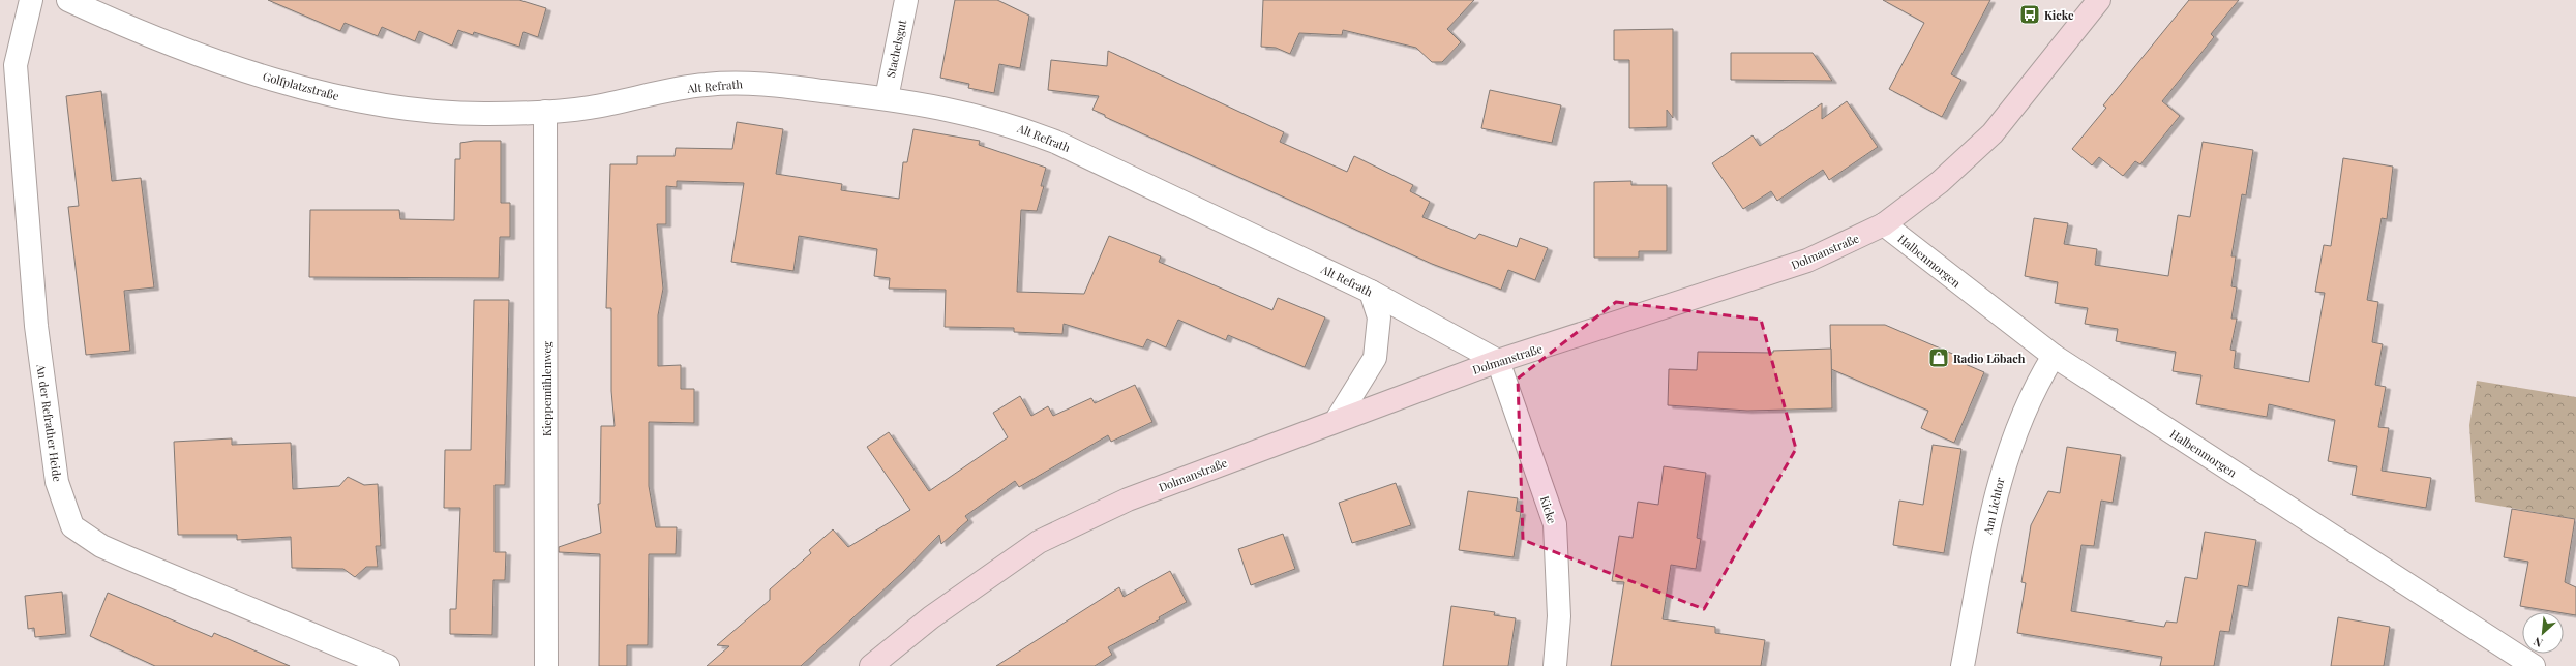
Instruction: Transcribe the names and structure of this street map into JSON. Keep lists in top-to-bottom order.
{
  "streets": {
    "main road": ["Dolmanstraße"],
    "street": [
      "Stachelsgut",
      "Golfplatzstraße",
      "Alt Refrath",
      "Halbenmorgen",
      "Kieppemühlenweg",
      "An der Refrather Heide",
      "Am Lichtor",
      "Kicke"
    ]
  },
  "crossings": [
    ["Stachelsgut", "Alt Refrath"],
    ["Golfplatzstraße", "Alt Refrath"],
    ["Golfplatzstraße", "Kieppemühlenweg"],
    ["Alt Refrath", "Dolmanstraße"],
    ["Alt Refrath", "Kieppemühlenweg"],
    ["Alt Refrath", "Kicke"],
    ["Dolmanstraße", "Halbenmorgen"],
    ["Dolmanstraße", "Kicke"],
    ["Halbenmorgen", "Am Lichtor"]
  ],
  "places": {
    "bus stop": ["Kicke"],
    "shop": ["Radio Löbach"]
  },
  "north": "bottom left"
}
